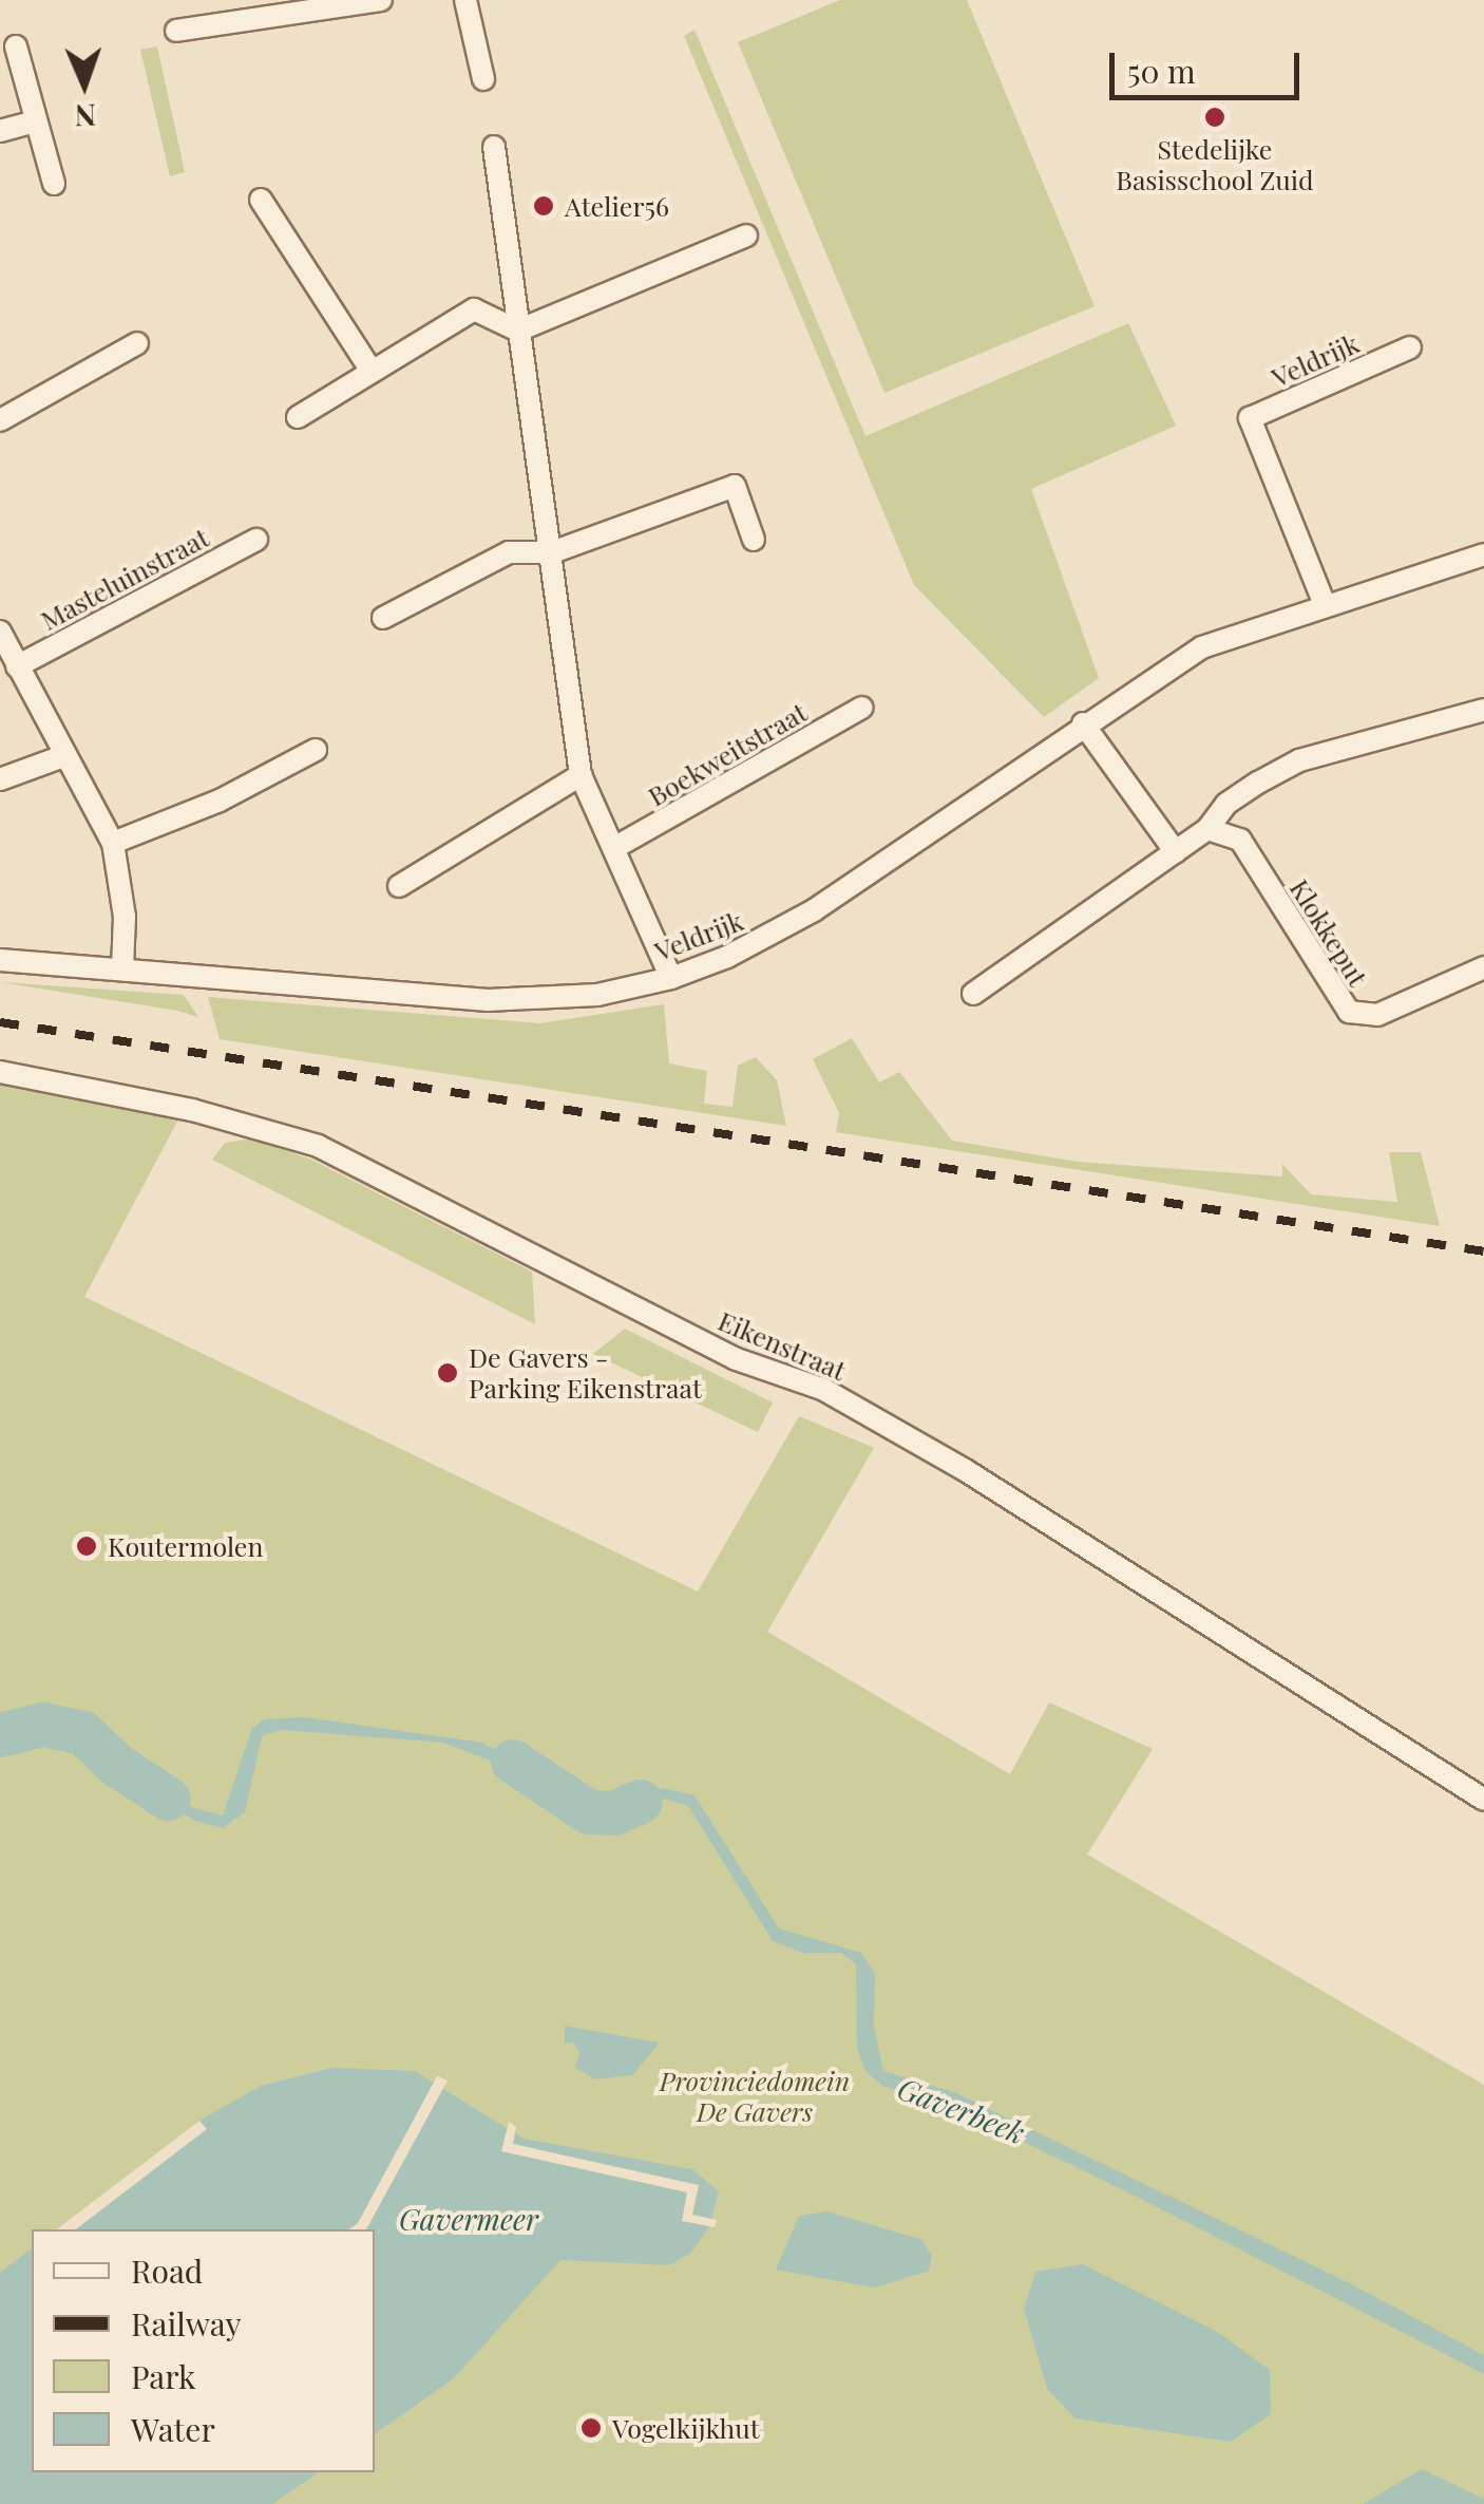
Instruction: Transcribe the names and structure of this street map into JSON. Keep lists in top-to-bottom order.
{
  "streets": {
    "street": [
      "Veldrijk",
      "Masteluinstraat",
      "Boekweitstraat",
      "Klokkeput",
      "Eikenstraat"
    ]
  },
  "water": ["Gaverbeek", "Gavermeer"],
  "parks": ["Provinciedomein De Gavers"],
  "places": [
    "Stedelijke Basisschool Zuid",
    "Atelier56",
    "De Gavers - Parking Eikenstraat",
    "Koutermolen",
    "Vogelkijkhut"
  ],
  "legend": [
    "Road",
    "Railway",
    "Park",
    "Water"
  ],
  "scale_bar": "50 m",
  "north": "bottom"
}
